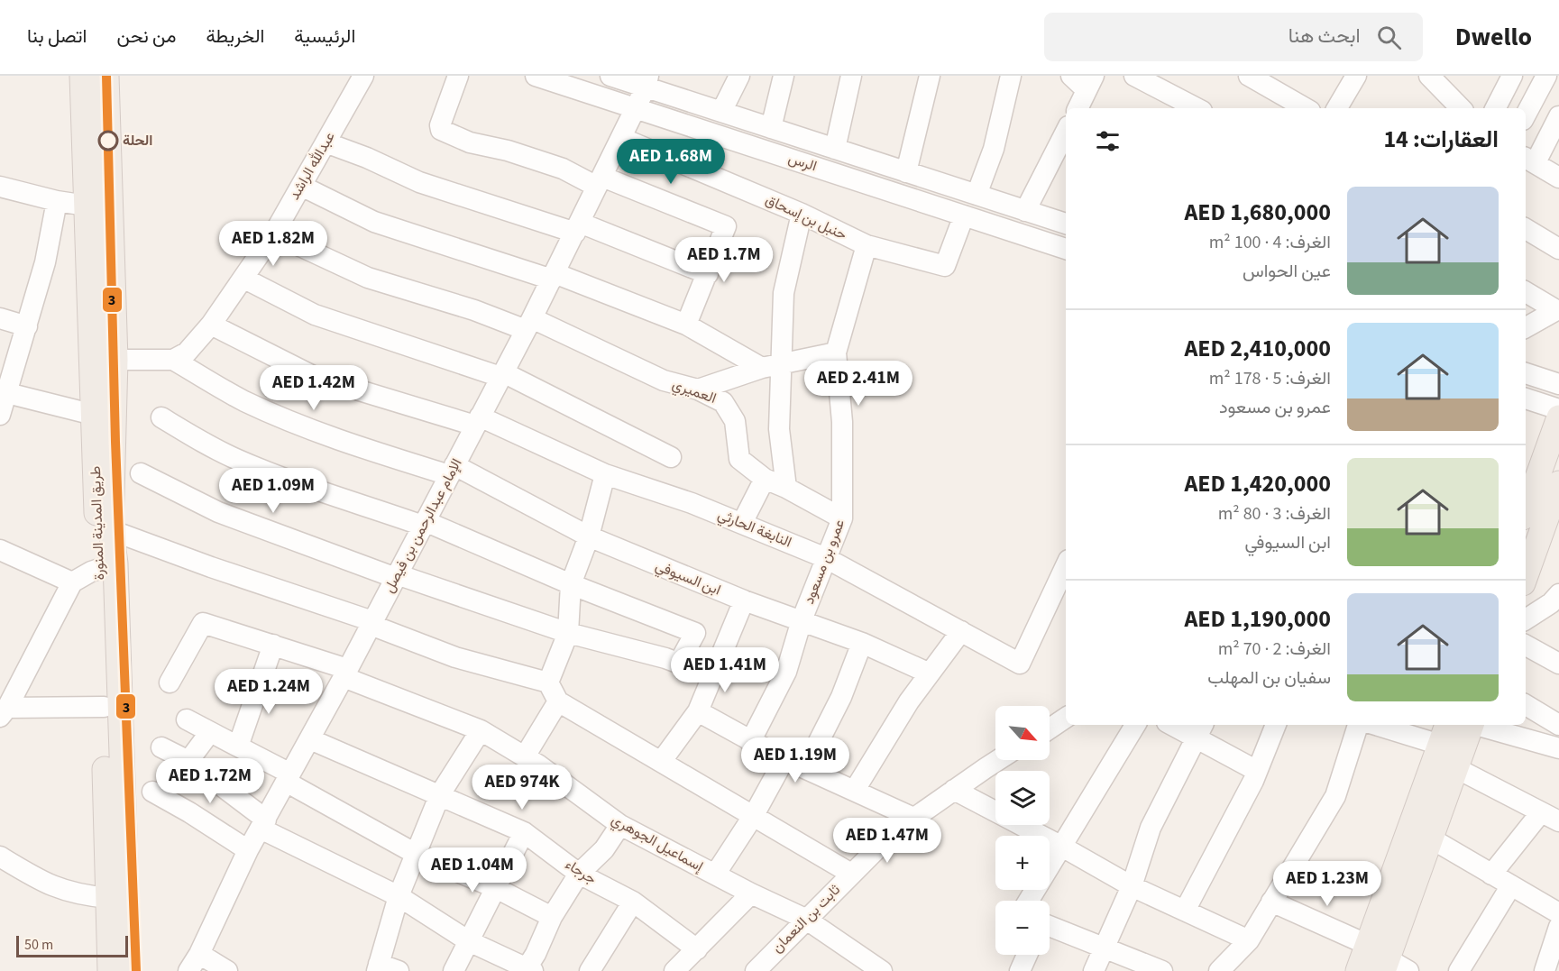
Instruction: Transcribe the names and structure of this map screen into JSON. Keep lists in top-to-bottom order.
{
  "streets": {
    "main road": ["طريق المدينة المنورة"],
    "street": [
      "الرس",
      "عبدالله الراشد",
      "حنبل بن إسحاق",
      "العميري",
      "الإمام عبدالرحمن بن فيصل",
      "النابغة الحارثي",
      "عمرو بن مسعود",
      "ابن السيوفي",
      "إسماعيل الجوهري",
      "جرجاء",
      "ثابت بن النعمان"
    ]
  },
  "crossings": [
    ["الرس", "حنبل بن إسحاق"],
    ["الرس", "الإمام عبدالرحمن بن فيصل"],
    ["عبدالله الراشد", "العميري"],
    ["عبدالله الراشد", "النابغة الحارثي"],
    ["عبدالله الراشد", "ابن السيوفي"],
    ["حنبل بن إسحاق", "الإمام عبدالرحمن بن فيصل"],
    ["حنبل بن إسحاق", "عمرو بن مسعود"],
    ["العميري", "الإمام عبدالرحمن بن فيصل"],
    ["العميري", "عمرو بن مسعود"],
    ["الإمام عبدالرحمن بن فيصل", "النابغة الحارثي"],
    ["الإمام عبدالرحمن بن فيصل", "ابن السيوفي"],
    ["الإمام عبدالرحمن بن فيصل", "إسماعيل الجوهري"],
    ["الإمام عبدالرحمن بن فيصل", "جرجاء"],
    ["النابغة الحارثي", "عمرو بن مسعود"],
    ["عمرو بن مسعود", "ابن السيوفي"],
    ["إسماعيل الجوهري", "ثابت بن النعمان"]
  ],
  "places": ["الحلة"],
  "lines": ["metro line 3"],
  "scale_bar": "50 m",
  "north": "bottom right",
  "page": {
    "header": "Dwello",
    "search": "ابحث هنا",
    "nav": [
      "الرئيسية",
      "الخريطة",
      "من نحن",
      "اتصل بنا"
    ],
    "heading": "العقارات: 14",
    "price": [
      "AED 1.68M",
      "AED 1.82M",
      "AED 1.7M",
      "AED 2.41M",
      "AED 1.42M",
      "AED 1.09M",
      "AED 1.41M",
      "AED 1.24M",
      "AED 1.19M",
      "AED 1.72M",
      "AED 974K",
      "AED 1.47M",
      "AED 1.04M",
      "AED 1.23M"
    ],
    "list": [
      {
        "name": "AED 1,680,000",
        "note": "الغرف: 4 · 100 m² · عين الحواس"
      },
      {
        "name": "AED 2,410,000",
        "note": "الغرف: 5 · 178 m² · عمرو بن مسعود"
      },
      {
        "name": "AED 1,420,000",
        "note": "الغرف: 3 · 80 m² · ابن السيوفي"
      },
      {
        "name": "AED 1,190,000",
        "note": "الغرف: 2 · 70 m² · سفيان بن المهلب"
      }
    ],
    "map_buttons": ["+", "−"],
    "scale": "50 m"
  }
}
